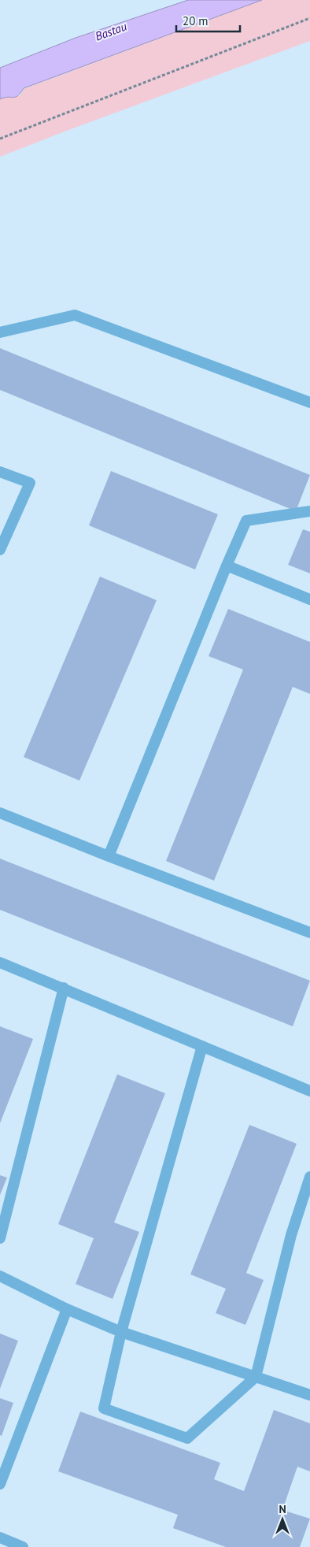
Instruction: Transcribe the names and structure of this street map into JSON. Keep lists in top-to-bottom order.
{
  "water": ["Bastau"],
  "scale_bar": "20 m",
  "north": "top"
}
